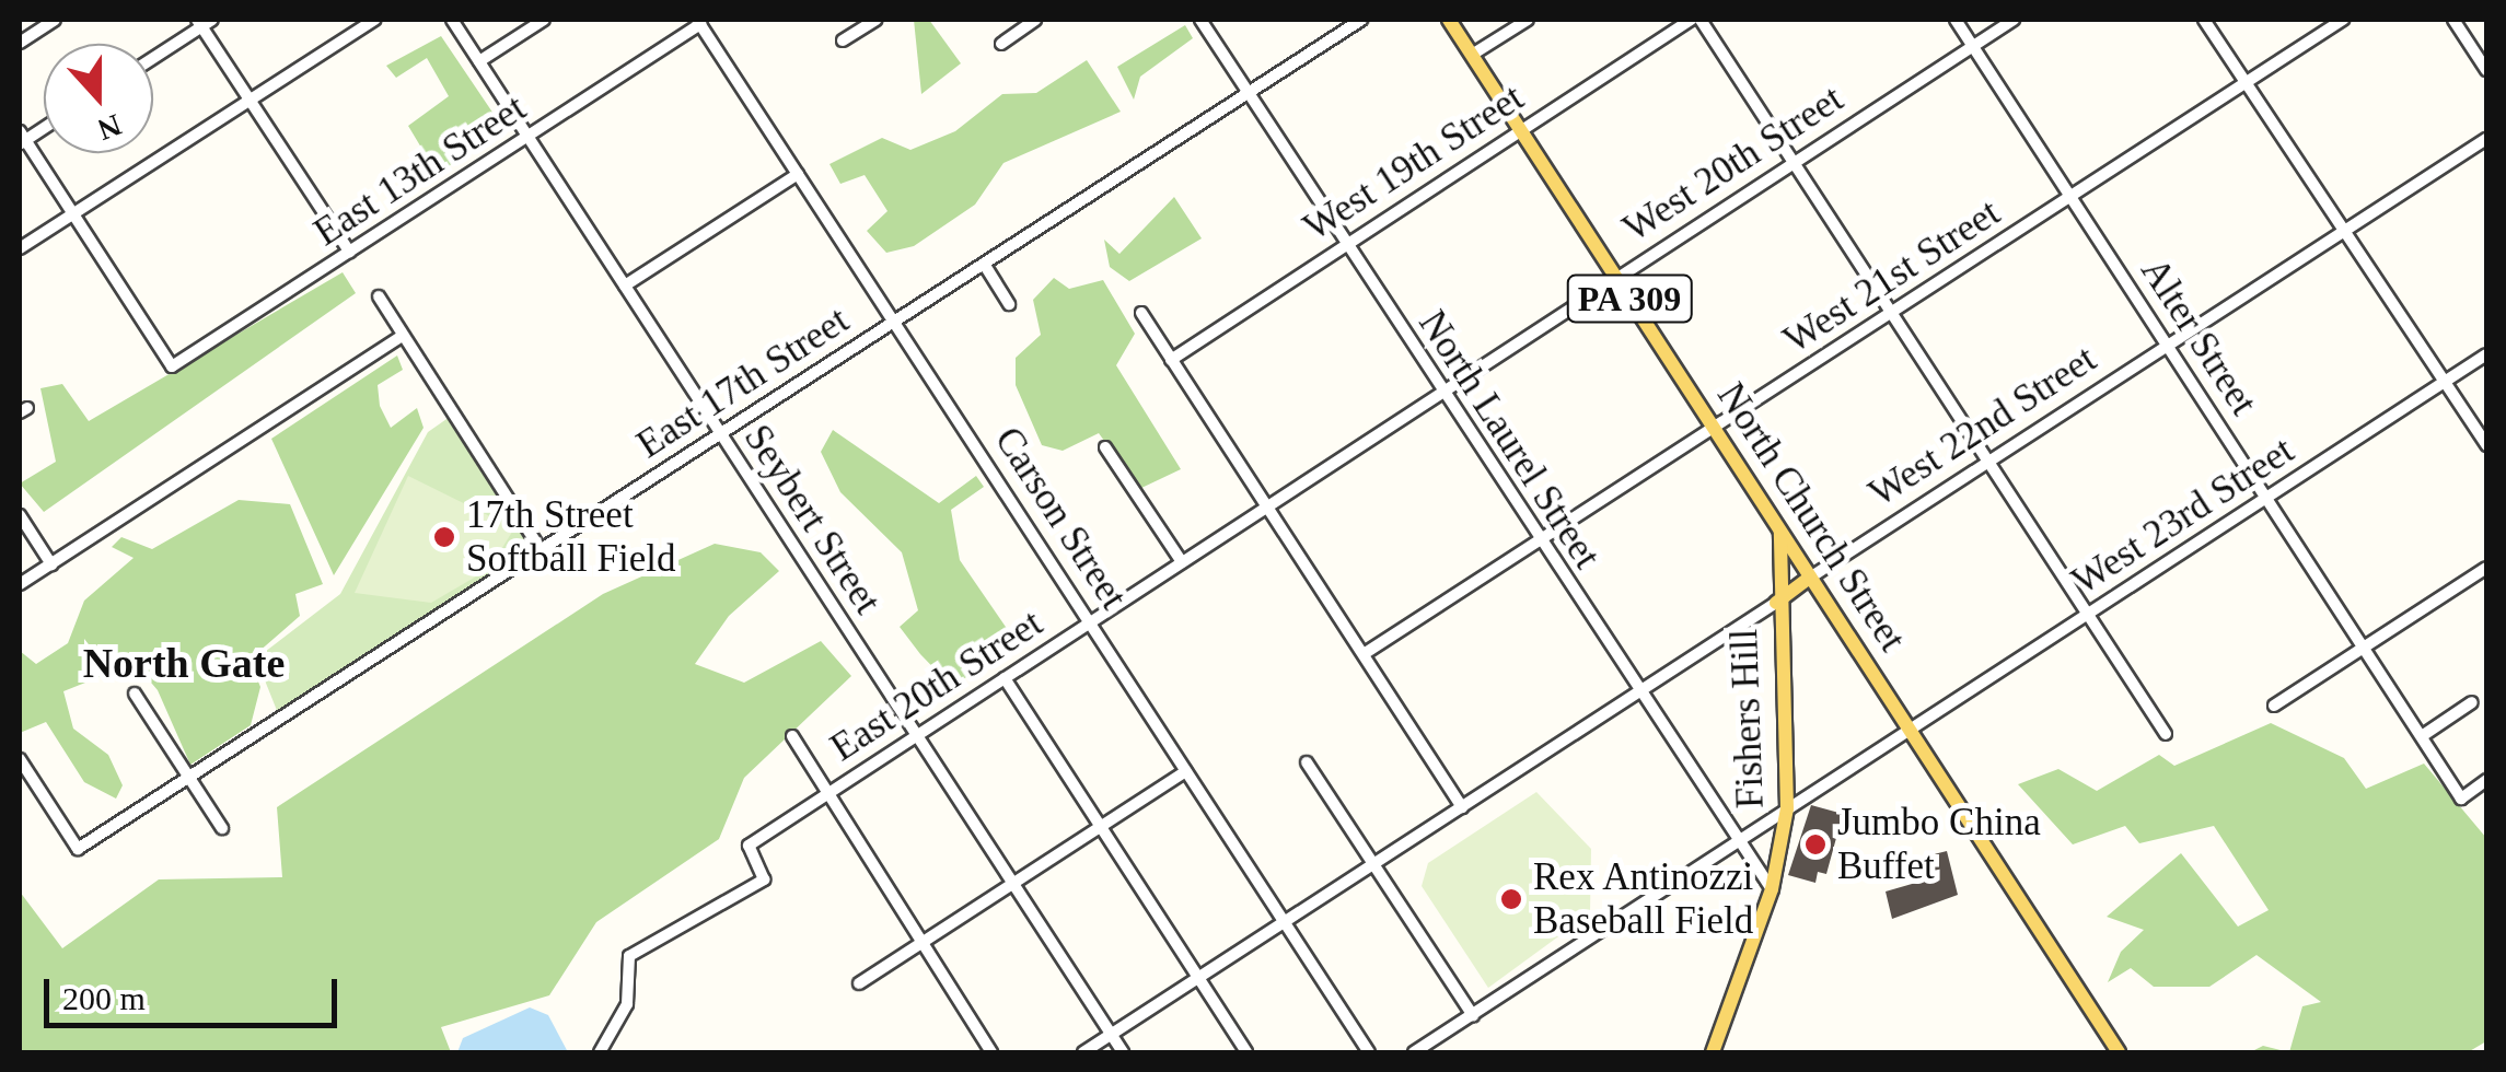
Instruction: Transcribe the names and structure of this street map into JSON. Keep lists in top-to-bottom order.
{
  "streets": {
    "main road": [
      "PA 309",
      "West 22nd Street",
      "North Church Street",
      "Fishers Hill"
    ],
    "street": [
      "West 19th Street",
      "West 20th Street",
      "East 13th Street",
      "West 21st Street",
      "Alter Street",
      "East 17th Street",
      "North Laurel Street",
      "West 23rd Street",
      "Carson Street",
      "Seybert Street",
      "East 20th Street"
    ]
  },
  "crossings": [
    ["West 19th Street", "North Laurel Street"],
    ["West 19th Street", "North Church Street"],
    ["West 20th Street", "Alter Street"],
    ["West 20th Street", "North Laurel Street"],
    ["West 20th Street", "North Church Street"],
    ["West 20th Street", "East 20th Street"],
    ["East 13th Street", "Carson Street"],
    ["East 13th Street", "Seybert Street"],
    ["West 21st Street", "Alter Street"],
    ["West 21st Street", "North Laurel Street"],
    ["West 21st Street", "North Church Street"],
    ["Alter Street", "West 22nd Street"],
    ["Alter Street", "West 23rd Street"],
    ["East 17th Street", "North Laurel Street"],
    ["East 17th Street", "Carson Street"],
    ["East 17th Street", "Seybert Street"],
    ["West 22nd Street", "North Laurel Street"],
    ["West 22nd Street", "North Church Street"],
    ["West 22nd Street", "Carson Street"],
    ["West 22nd Street", "Seybert Street"],
    ["West 22nd Street", "Fishers Hill"],
    ["North Laurel Street", "West 23rd Street"],
    ["North Laurel Street", "Fishers Hill"],
    ["West 23rd Street", "North Church Street"],
    ["West 23rd Street", "Fishers Hill"],
    ["North Church Street", "Fishers Hill"],
    ["Carson Street", "East 20th Street"],
    ["Seybert Street", "East 20th Street"]
  ],
  "districts": ["North Gate"],
  "places": ["17th Street Softball Field", "Jumbo China Buffet", "Rex Antinozzi Baseball Field"],
  "scale_bar": "200 m",
  "north": "bottom"
}
